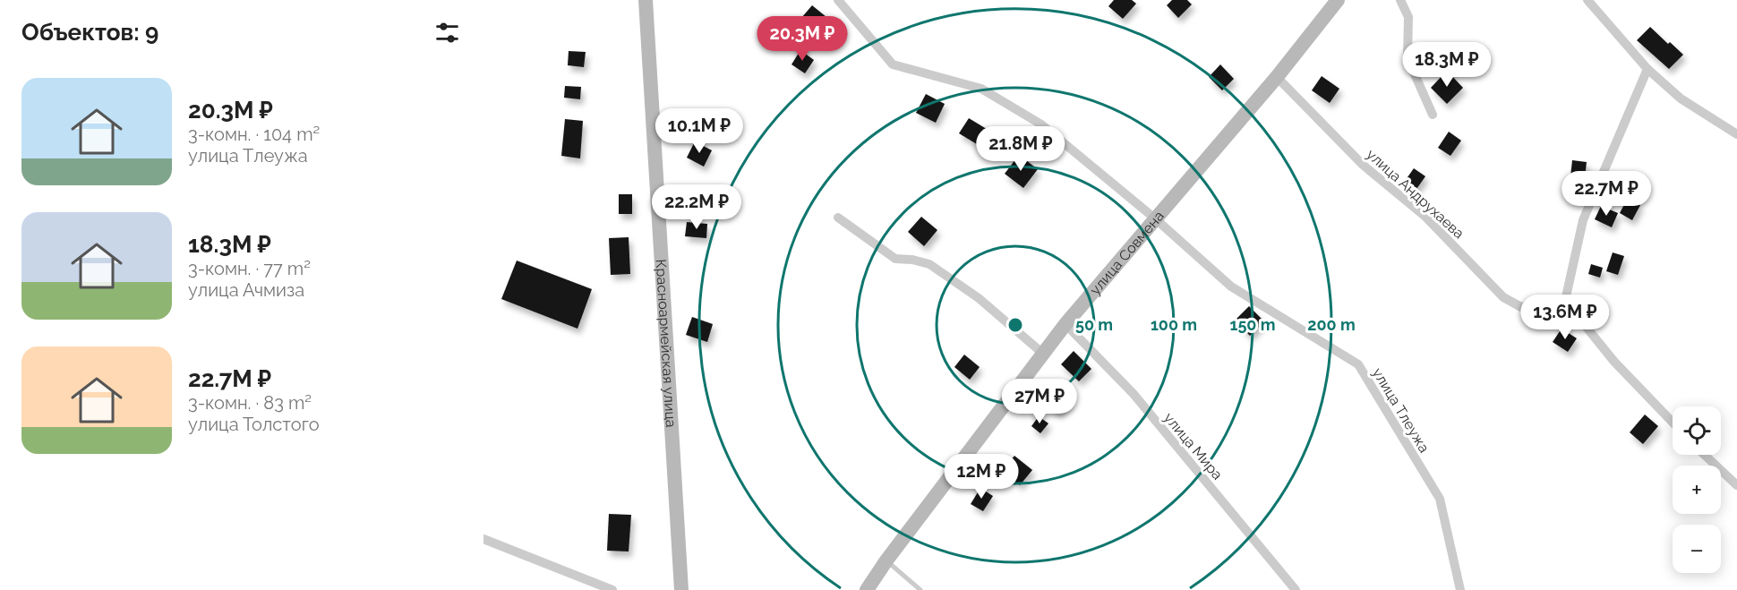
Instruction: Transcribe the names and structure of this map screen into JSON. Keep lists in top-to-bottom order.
{
  "streets": {
    "street": [
      "улица Андрухаева",
      "улица Совмена",
      "Красноармейская улица",
      "улица Тлеужа",
      "улица Мира"
    ]
  },
  "crossings": [
    ["улица Андрухаева", "улица Совмена"],
    ["улица Совмена", "улица Тлеужа"],
    ["улица Совмена", "улица Мира"]
  ],
  "page": {
    "heading": "Объектов: 9",
    "price": [
      "20.3M ₽",
      "18.3M ₽",
      "10.1M ₽",
      "21.8M ₽",
      "22.7M ₽",
      "22.2M ₽",
      "13.6M ₽",
      "27M ₽",
      "12M ₽"
    ],
    "list": [
      {
        "name": "20.3M ₽",
        "note": "3-комн. · 104 m² · улица Тлеужа"
      },
      {
        "name": "18.3M ₽",
        "note": "3-комн. · 77 m² · улица Ачмиза"
      },
      {
        "name": "22.7M ₽",
        "note": "3-комн. · 83 m² · улица Толстого"
      }
    ],
    "map_buttons": ["+", "−"]
  },
  "rings": [
    "50 m",
    "100 m",
    "150 m",
    "200 m"
  ]
}
